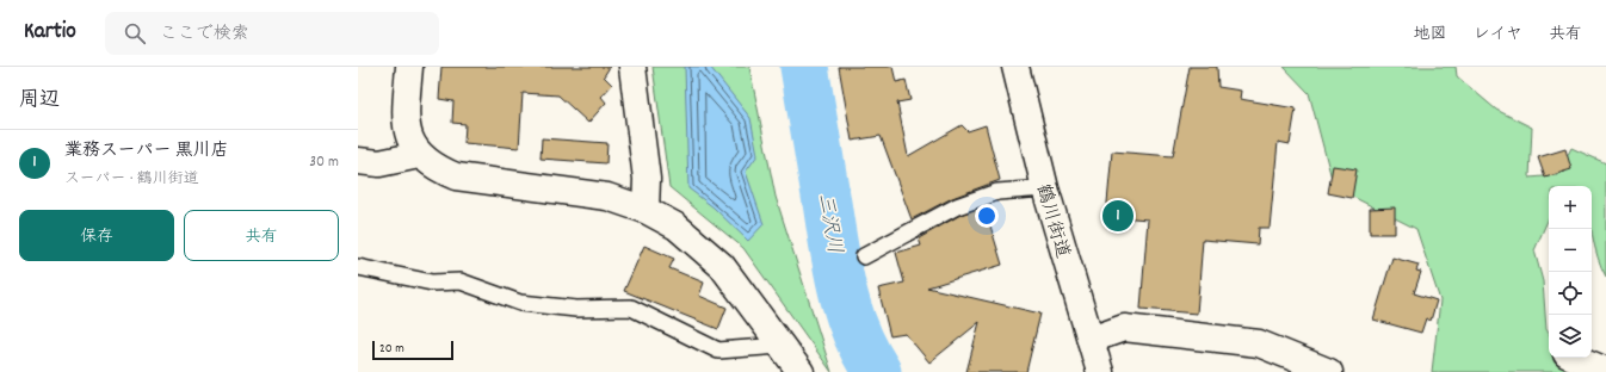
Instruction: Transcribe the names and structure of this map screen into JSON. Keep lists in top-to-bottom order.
{
  "streets": {
    "street": ["鶴川街道"]
  },
  "water": ["三沢川"],
  "scale_bar": "20 m",
  "page": {
    "header": "Kartio",
    "search": "ここで検索",
    "nav": ["地図", "レイヤ", "共有"],
    "heading": "周辺",
    "list": [
      {
        "mark": "1",
        "name": "業務スーパー 黒川店",
        "note": "スーパー · 鶴川街道",
        "value": "30 m"
      }
    ],
    "map_buttons": ["+", "−"],
    "buttons": ["保存", "共有"],
    "pins": "1",
    "scale": "20 m"
  }
}
